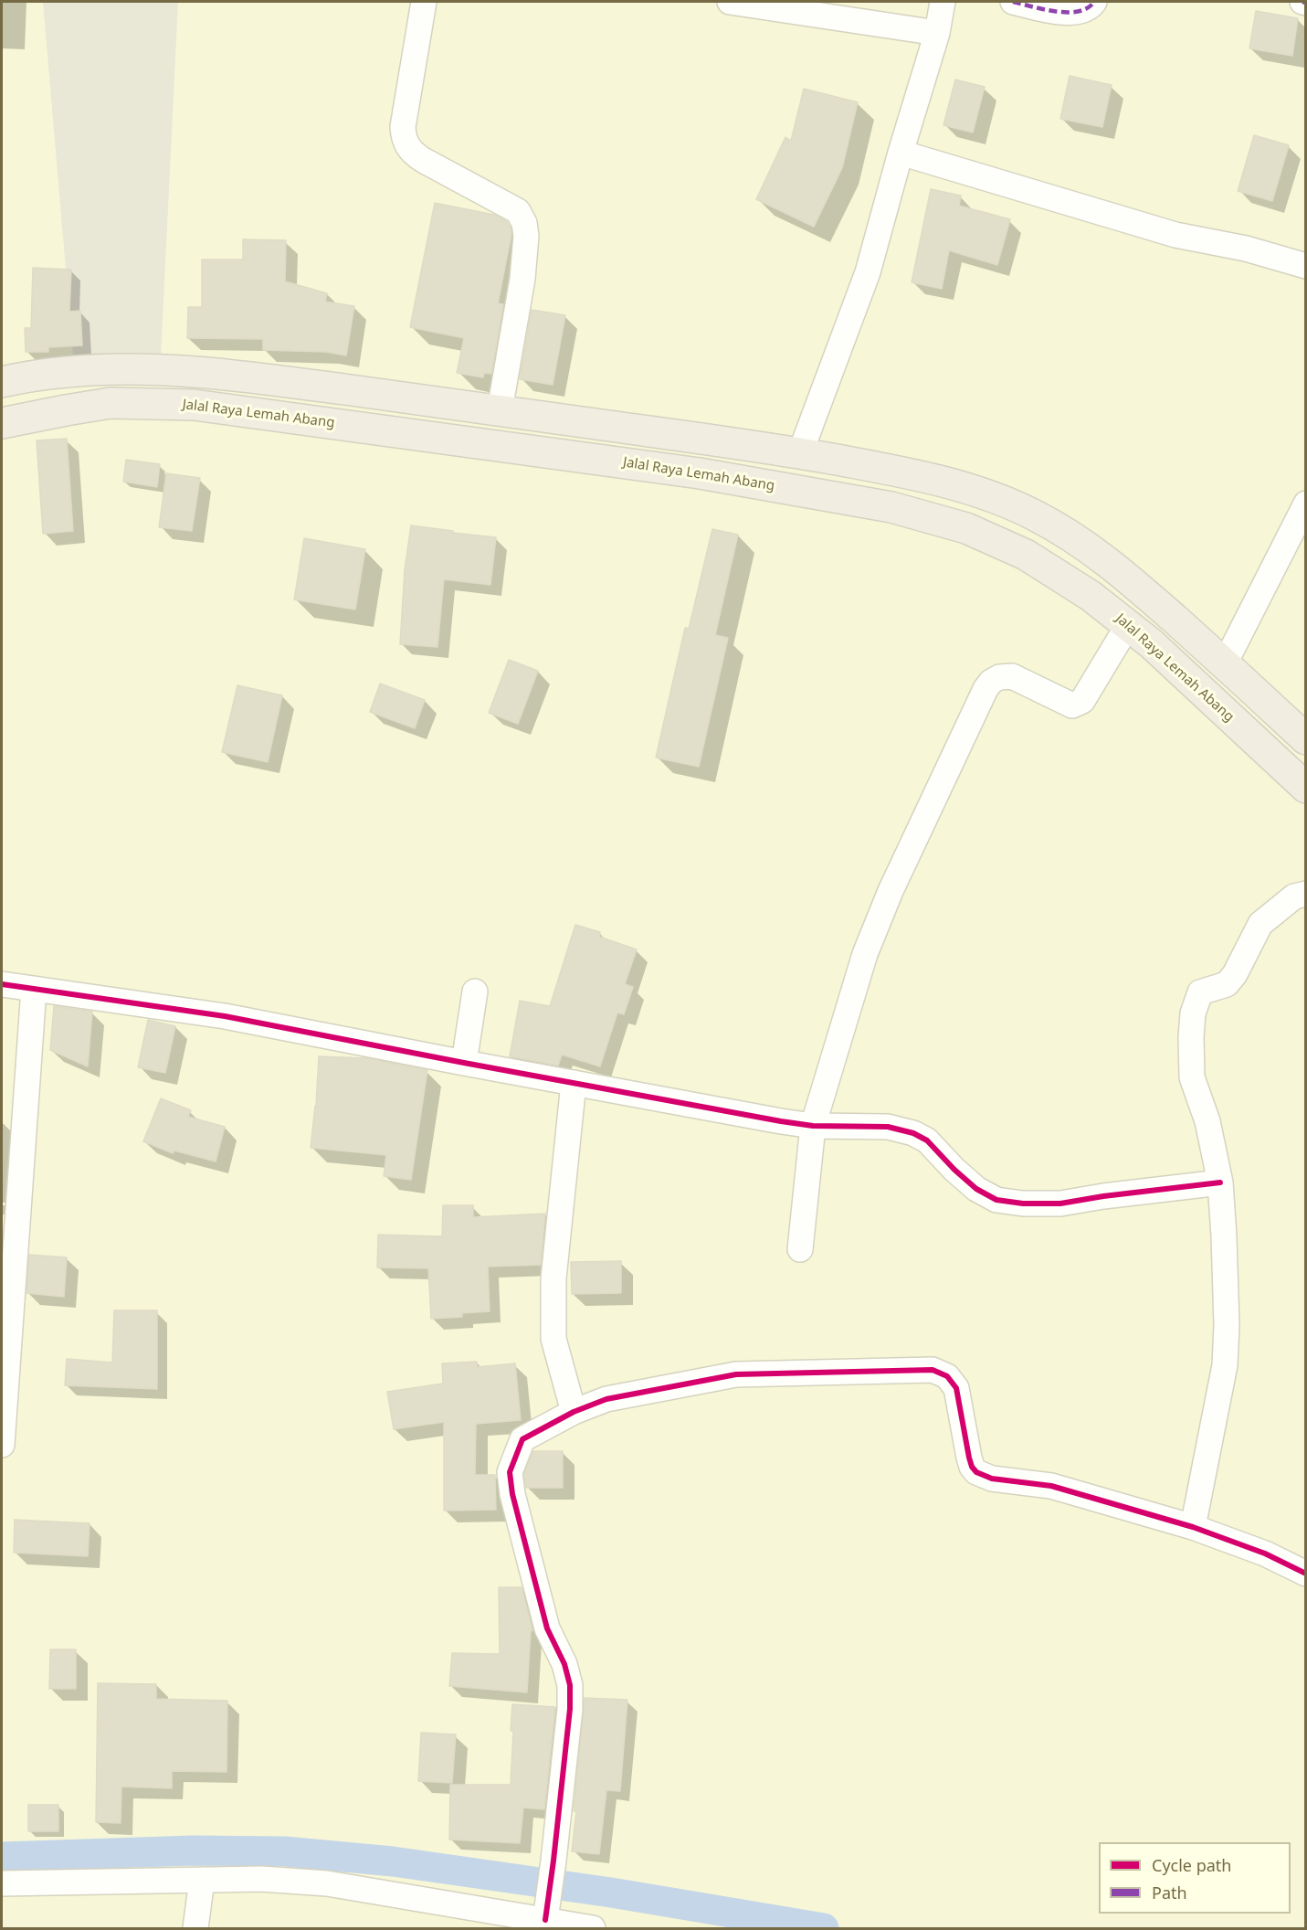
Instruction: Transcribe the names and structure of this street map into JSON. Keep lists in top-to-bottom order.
{
  "streets": {
    "highway": ["Jalal Raya Lemah Abang"]
  },
  "legend": ["Cycle path", "Path"]
}
